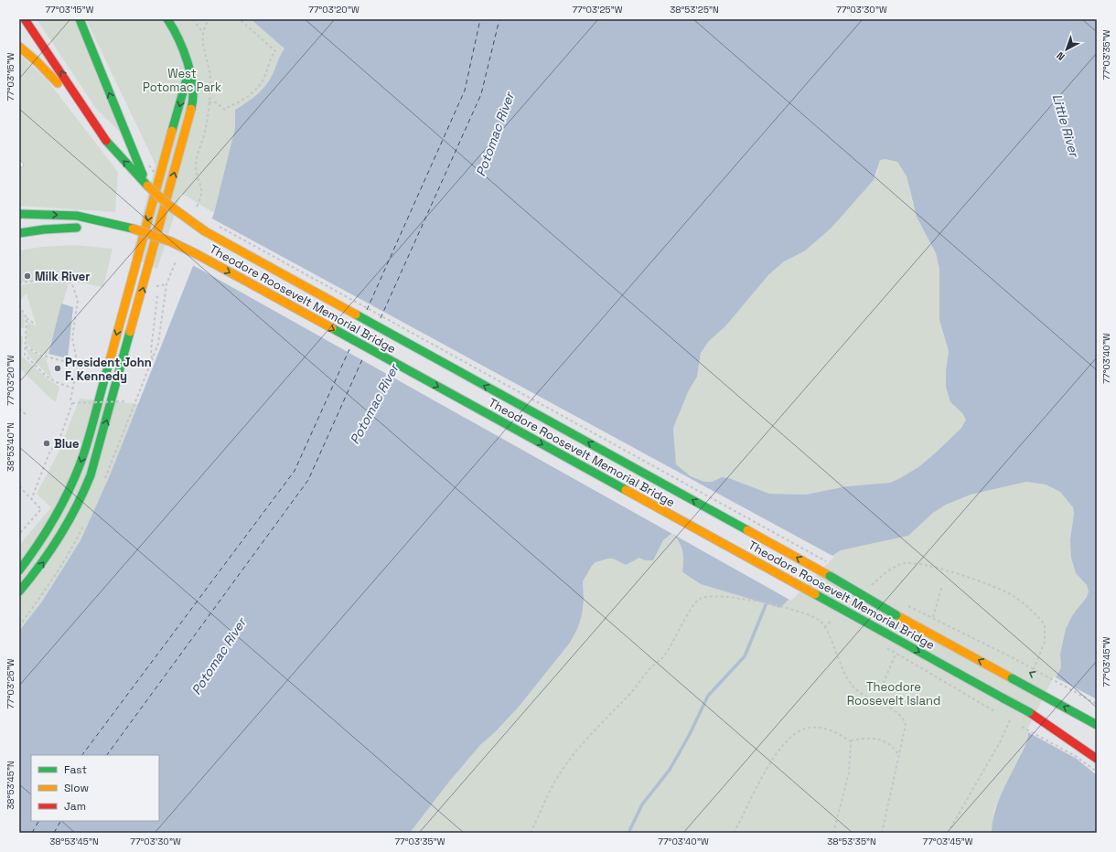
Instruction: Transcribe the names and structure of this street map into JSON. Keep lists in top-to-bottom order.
{
  "streets": {
    "main road": ["Theodore Roosevelt Memorial Bridge"]
  },
  "water": ["Little River", "Potomac River"],
  "parks": ["West Potomac Park", "Theodore Roosevelt Island"],
  "places": ["Milk River", "President John F. Kennedy", "Blue"],
  "legend": ["Fast", "Slow", "Jam"],
  "north": "bottom left",
  "coordinates": [
    "77°03'15\"W",
    "77°03'20\"W",
    "77°03'25\"W",
    "38°53'25\"N",
    "77°03'30\"W",
    "77°03'35\"W",
    "77°03'40\"W",
    "38°53'40\"N",
    "77°03'45\"W",
    "38°53'45\"N",
    "38°53'35\"N"
  ]
}
